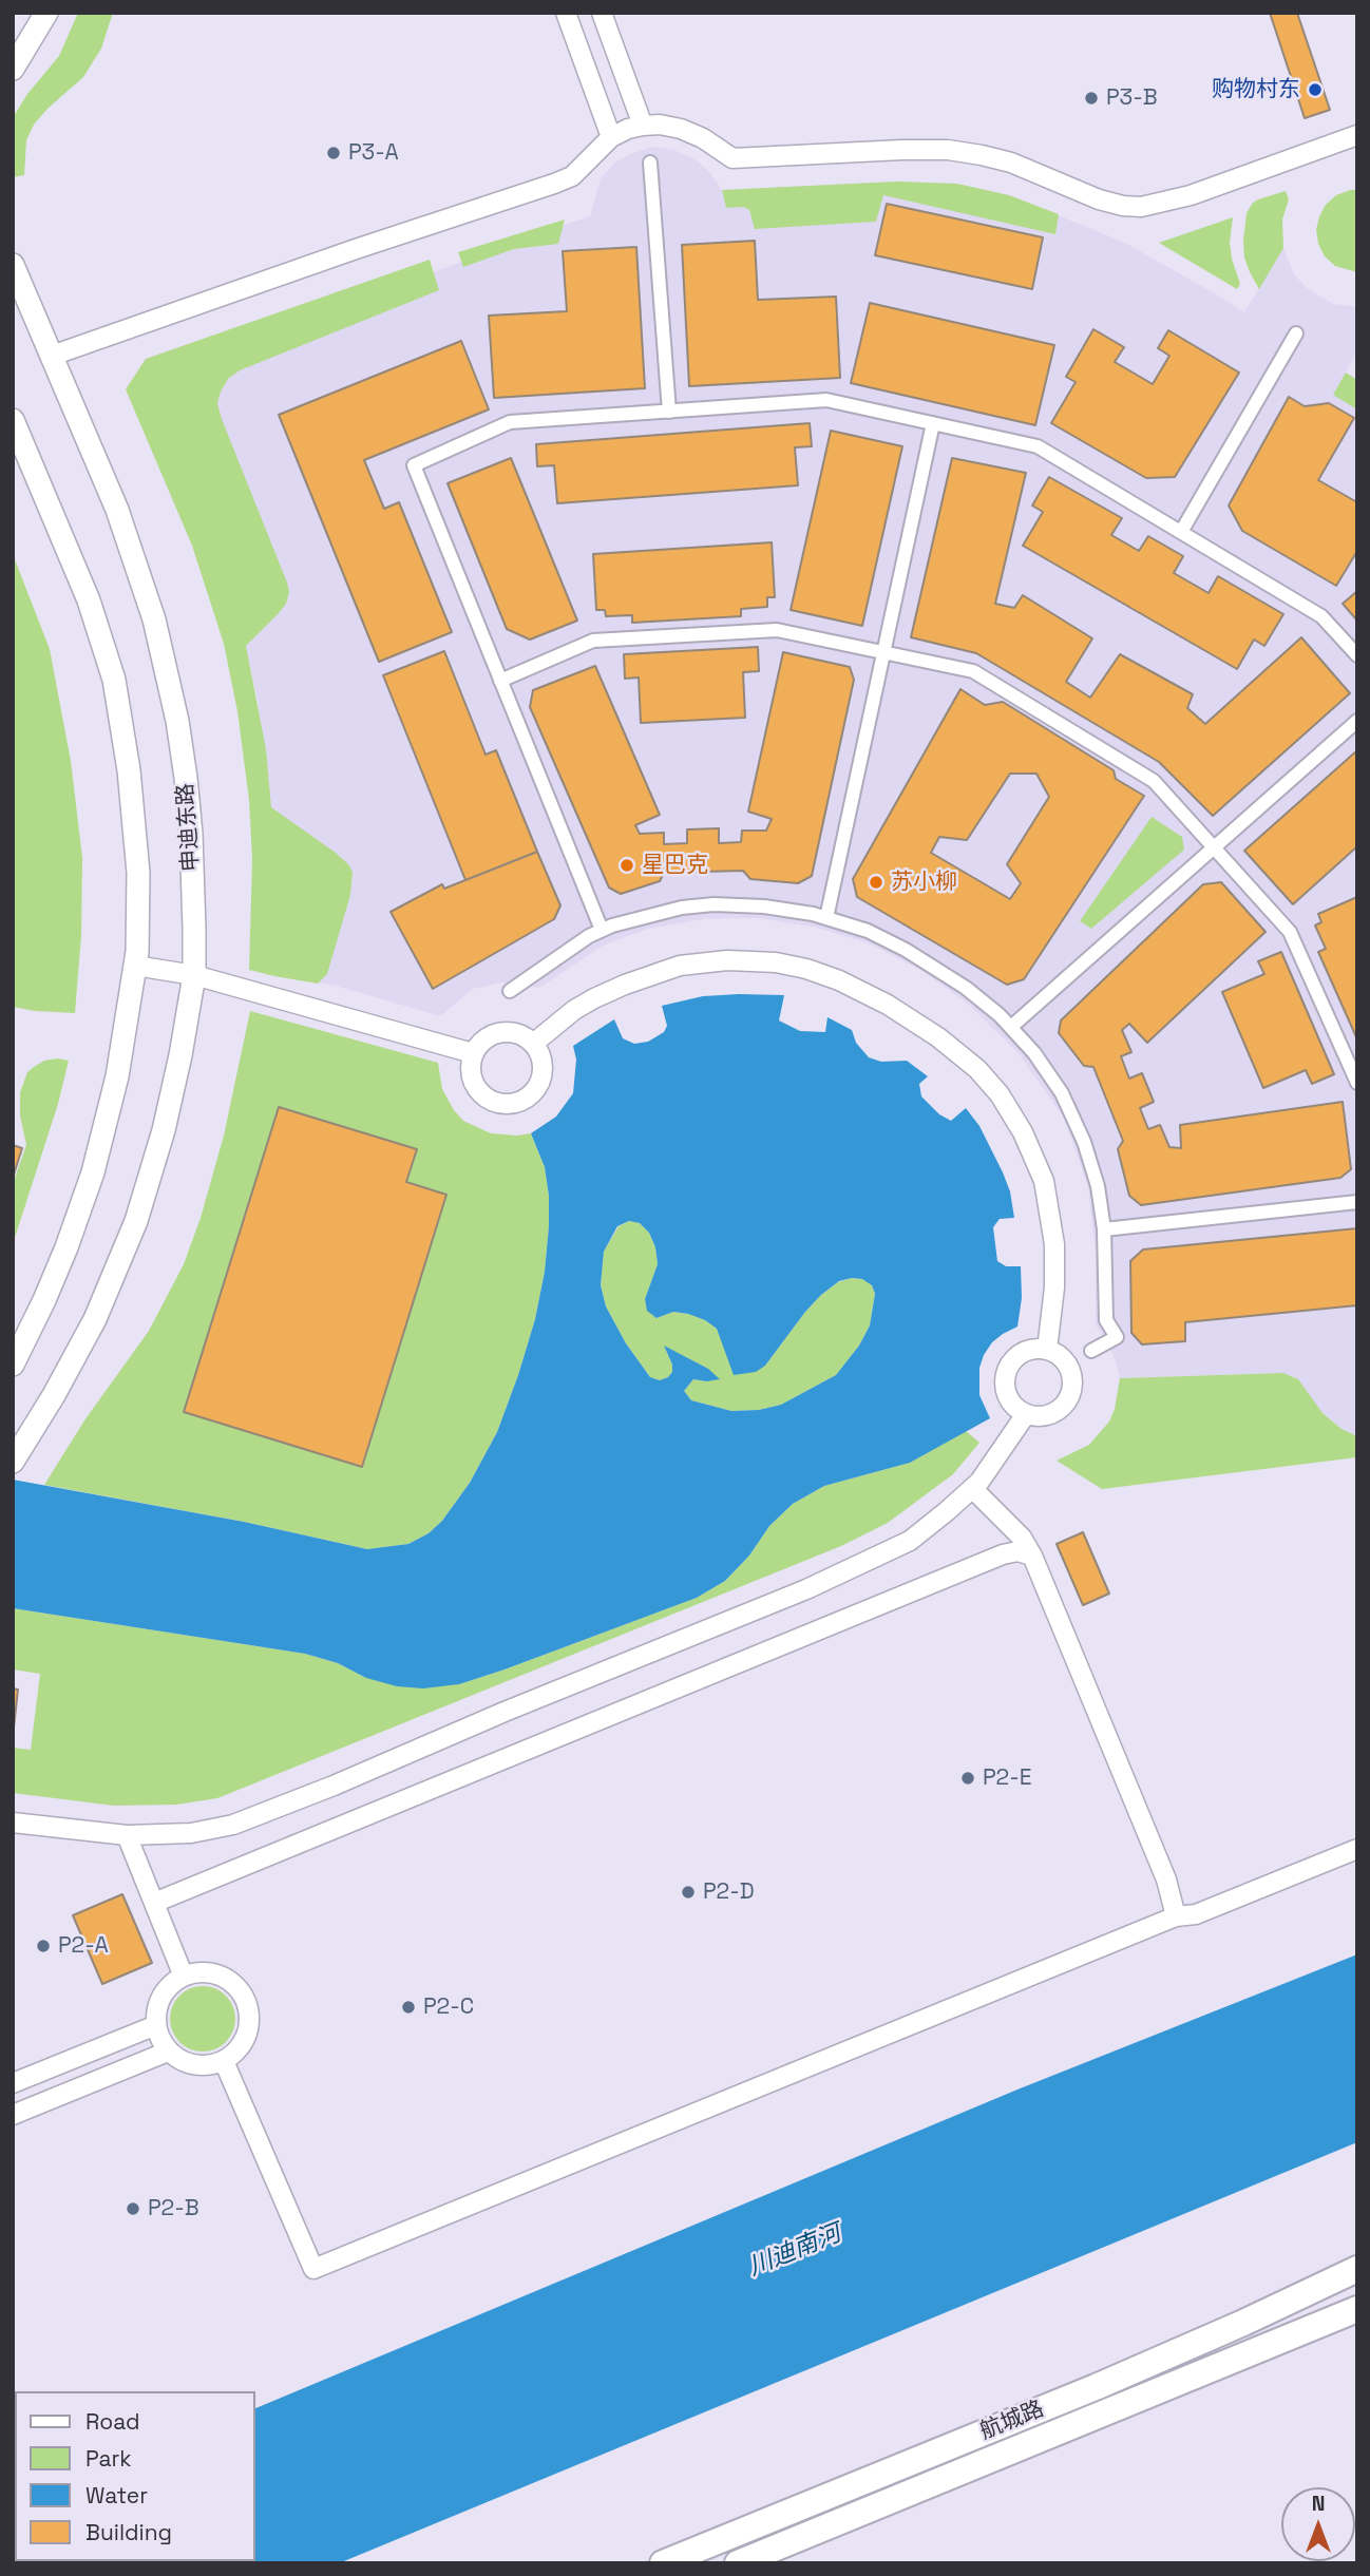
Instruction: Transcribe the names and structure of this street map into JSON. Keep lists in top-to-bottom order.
{
  "streets": {
    "main road": ["航城路"],
    "street": ["申迪东路"]
  },
  "water": ["川迪南河"],
  "places": [
    "购物村东",
    "P3-B",
    "P3-A",
    "星巴克",
    "苏小柳",
    "P2-E",
    "P2-D",
    "P2-A",
    "P2-C",
    "P2-B"
  ],
  "legend": [
    "Road",
    "Park",
    "Water",
    "Building"
  ],
  "north": "top"
}
